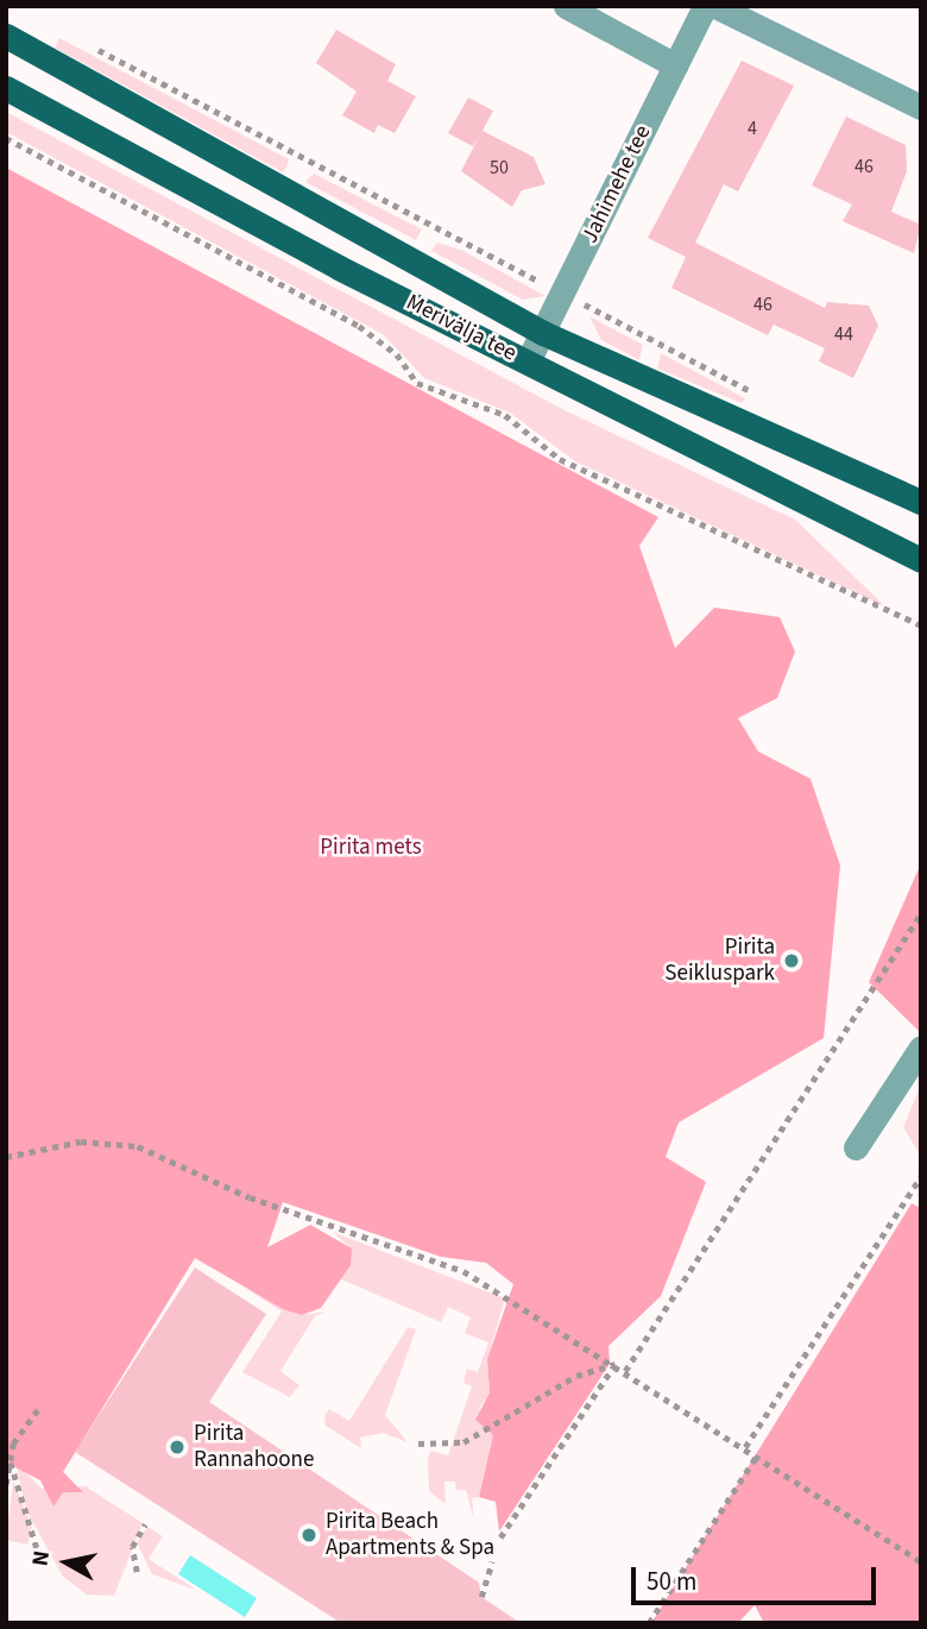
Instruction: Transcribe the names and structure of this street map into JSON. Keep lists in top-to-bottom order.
{
  "streets": {
    "main road": ["Merivälja tee"],
    "street": ["Jahimehe tee"]
  },
  "crossings": [
    ["Jahimehe tee", "Merivälja tee"]
  ],
  "parks": ["Pirita mets"],
  "places": ["Pirita Seikluspark", "Pirita Rannahoone", "Pirita Beach Apartments & Spa"],
  "house_numbers": [
    "4",
    "46",
    "50",
    "46",
    "44"
  ],
  "scale_bar": "50 m",
  "north": "left"
}
